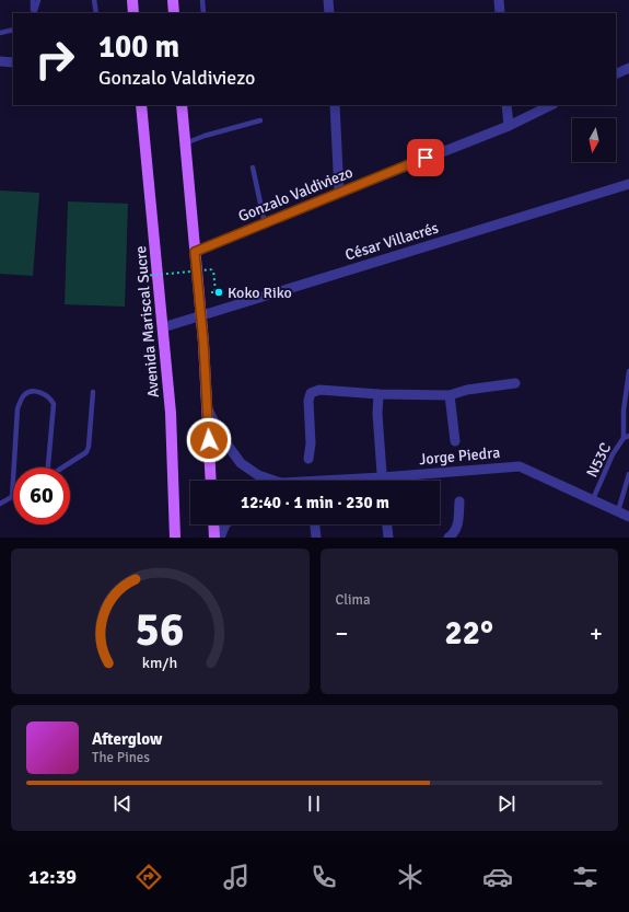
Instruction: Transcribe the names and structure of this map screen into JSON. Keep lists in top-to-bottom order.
{
  "streets": {
    "main road": ["Avenida Mariscal Sucre"],
    "street": ["Gonzalo Valdiviezo", "César Villacrés", "Jorge Piedra"],
    "lane": ["N53C"]
  },
  "crossings": [
    ["César Villacrés", "Avenida Mariscal Sucre"],
    ["Jorge Piedra", "N53C"]
  ],
  "places": ["Koko Riko"],
  "north": "bottom",
  "page": {
    "turn": ["100 m", "Gonzalo Valdiviezo"],
    "limit": "60",
    "trip": "12:40 · 1 min · 230 m",
    "tile": "Clima",
    "heat": ["−", "22°", "+"],
    "song": ["Afterglow", "The Pines"],
    "tabs": "12:39",
    "gauge": ["56", "km/h"]
  }
}
